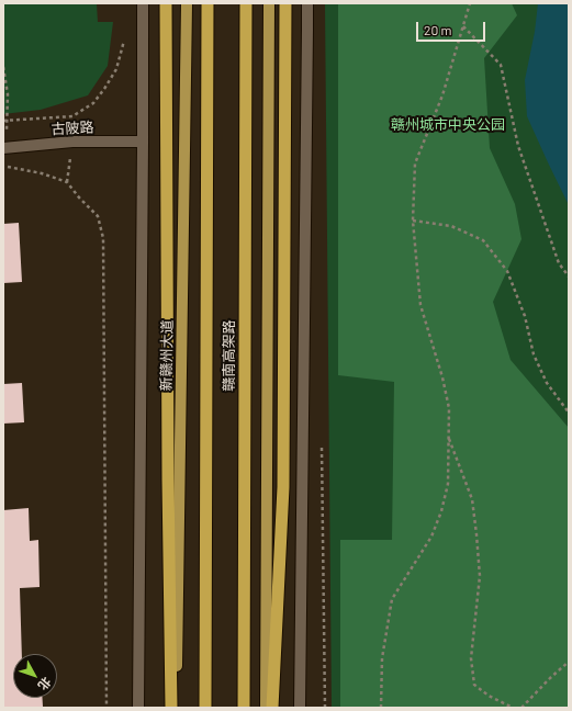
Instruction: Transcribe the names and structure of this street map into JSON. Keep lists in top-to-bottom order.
{
  "streets": {
    "highway": ["赣南高架路"],
    "main road": ["新赣州大道"],
    "street": ["古陂路"]
  },
  "parks": ["赣州城市中央公园"],
  "scale_bar": "20 m",
  "north": "bottom right"
}
